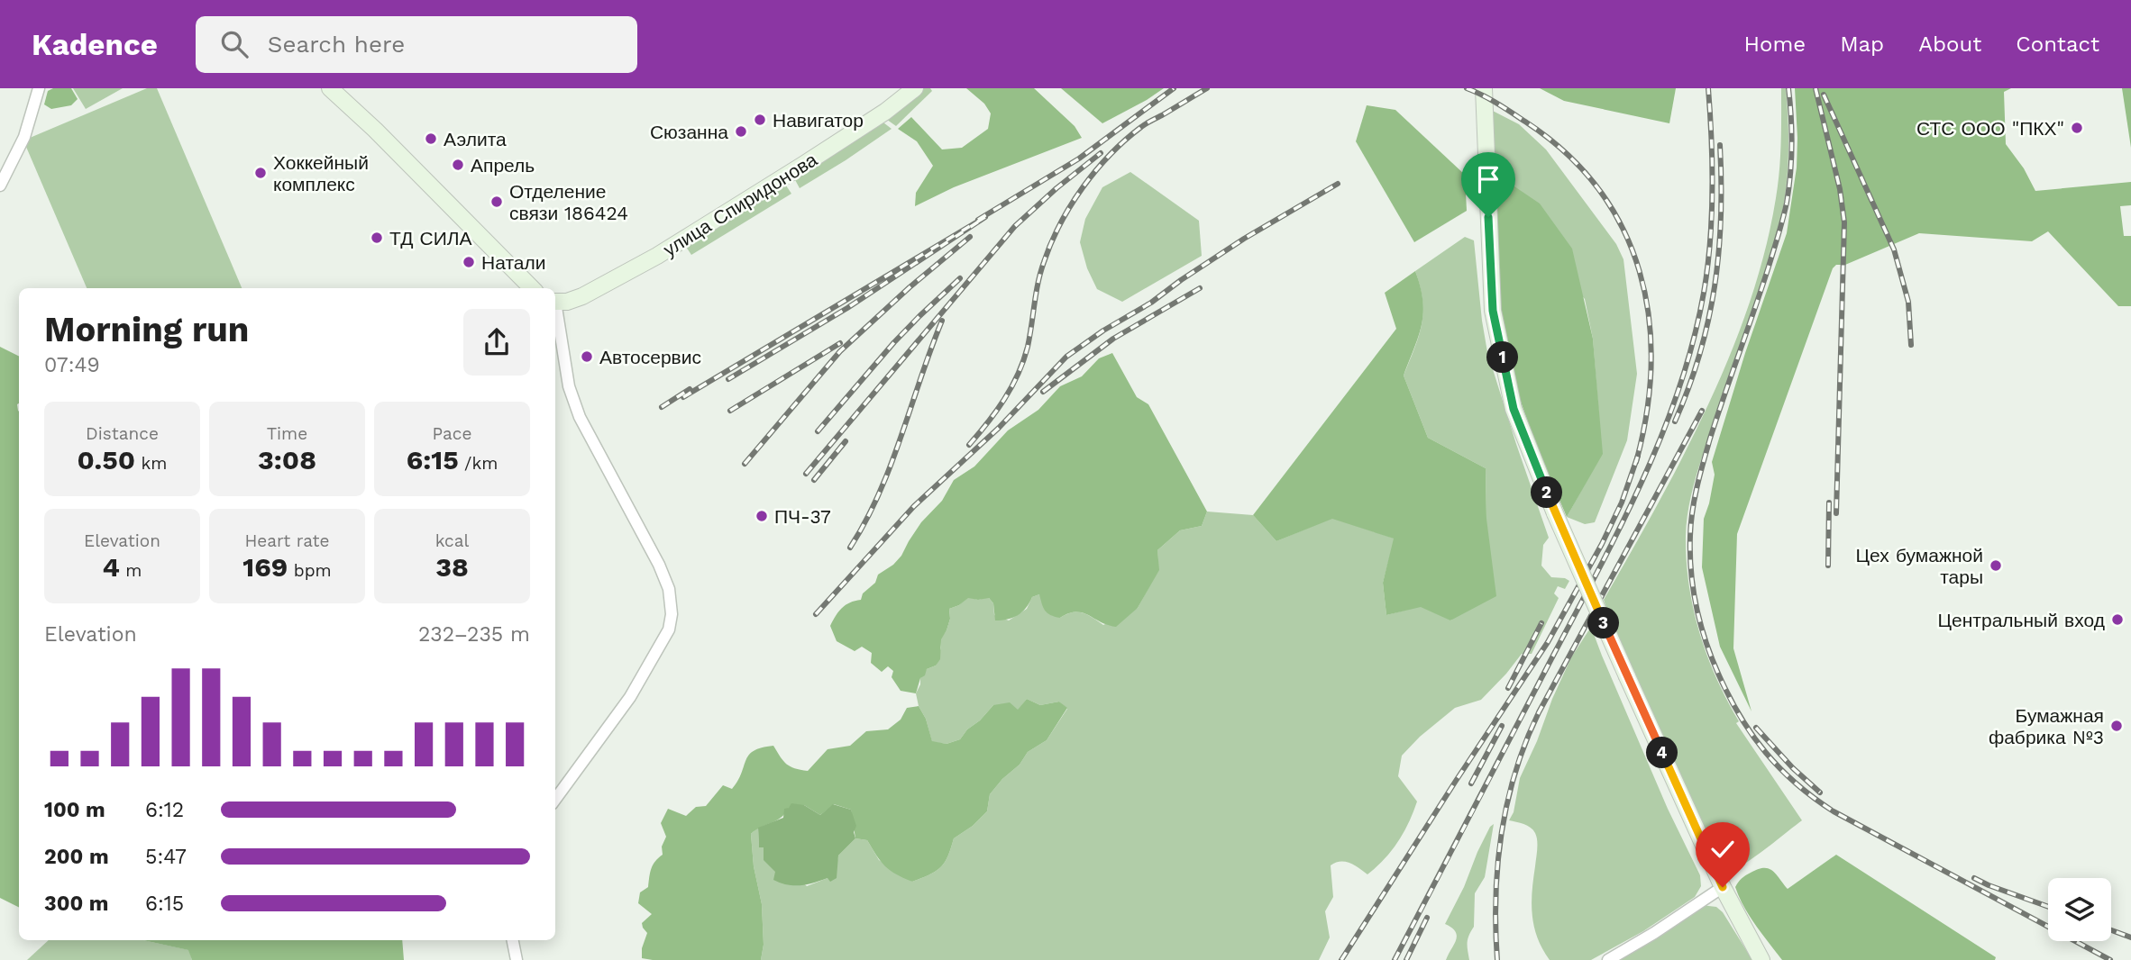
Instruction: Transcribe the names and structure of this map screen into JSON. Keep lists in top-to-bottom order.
{
  "streets": {
    "street": ["улица Спиридонова"]
  },
  "places": [
    "Навигатор",
    "СТС ООО \"ПКХ\"",
    "Сюзанна",
    "Аэлита",
    "Апрель",
    "Хоккейный комплекс",
    "Отделение связи 186424",
    "ТД СИЛА",
    "Натали",
    "Автосервис",
    "ПЧ-37",
    "Цех бумажной тары",
    "Центральный вход",
    "Бумажная фабрика №3"
  ],
  "page": {
    "header": "Kadence",
    "search": "Search here",
    "nav": [
      "Home",
      "Map",
      "About",
      "Contact"
    ],
    "heading": ["Morning run", "07:49"],
    "pins": [
      "1",
      "2",
      "3",
      "4"
    ],
    "stats": [
      ["Distance", "0.50 km"],
      ["Time", "3:08"],
      ["Pace", "6:15 /km"],
      ["Elevation", "4 m"],
      ["Heart rate", "169 bpm"],
      ["kcal", "38"]
    ],
    "chart": ["Elevation", "232–235 m"],
    "list": [
      {
        "name": "100 m",
        "note": "6:12"
      },
      {
        "name": "200 m",
        "note": "5:47"
      },
      {
        "name": "300 m",
        "note": "6:15"
      }
    ]
  }
}
